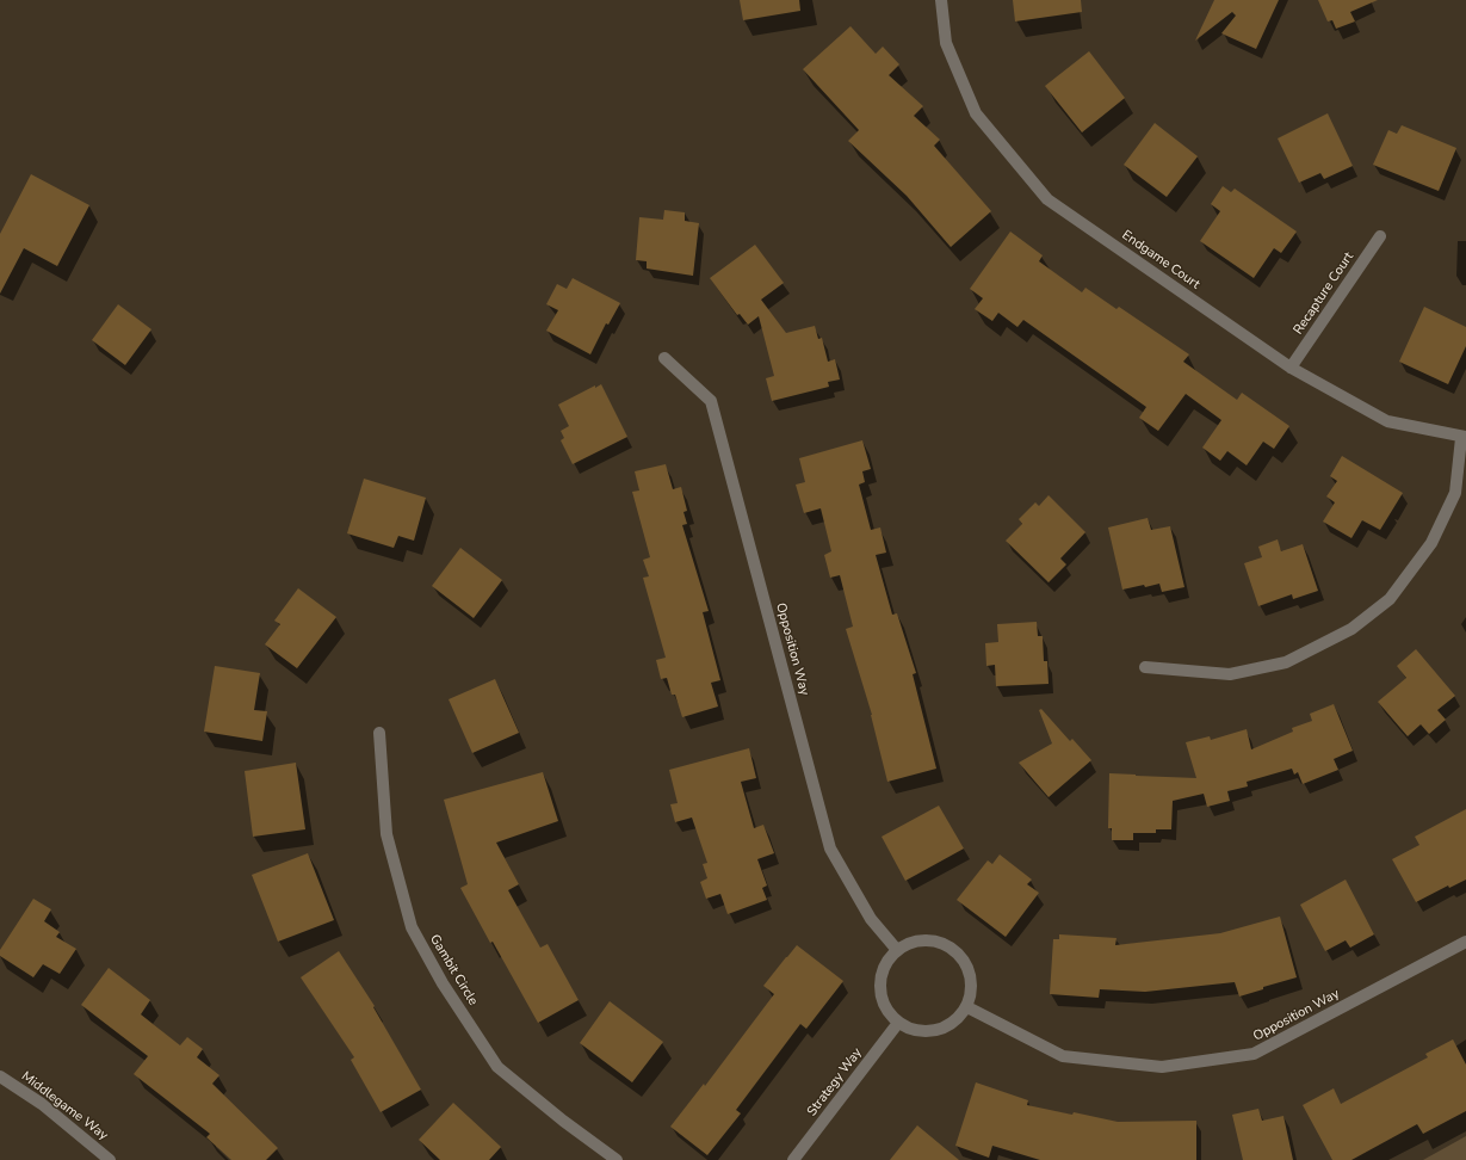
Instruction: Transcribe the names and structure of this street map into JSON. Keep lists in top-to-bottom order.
{
  "streets": {
    "street": [
      "Endgame Court",
      "Recapture Court",
      "Opposition Way",
      "Gambit Circle",
      "Strategy Way",
      "Middlegame Way"
    ]
  },
  "crossings": [
    ["Endgame Court", "Recapture Court"],
    ["Opposition Way", "Strategy Way"]
  ]
}
